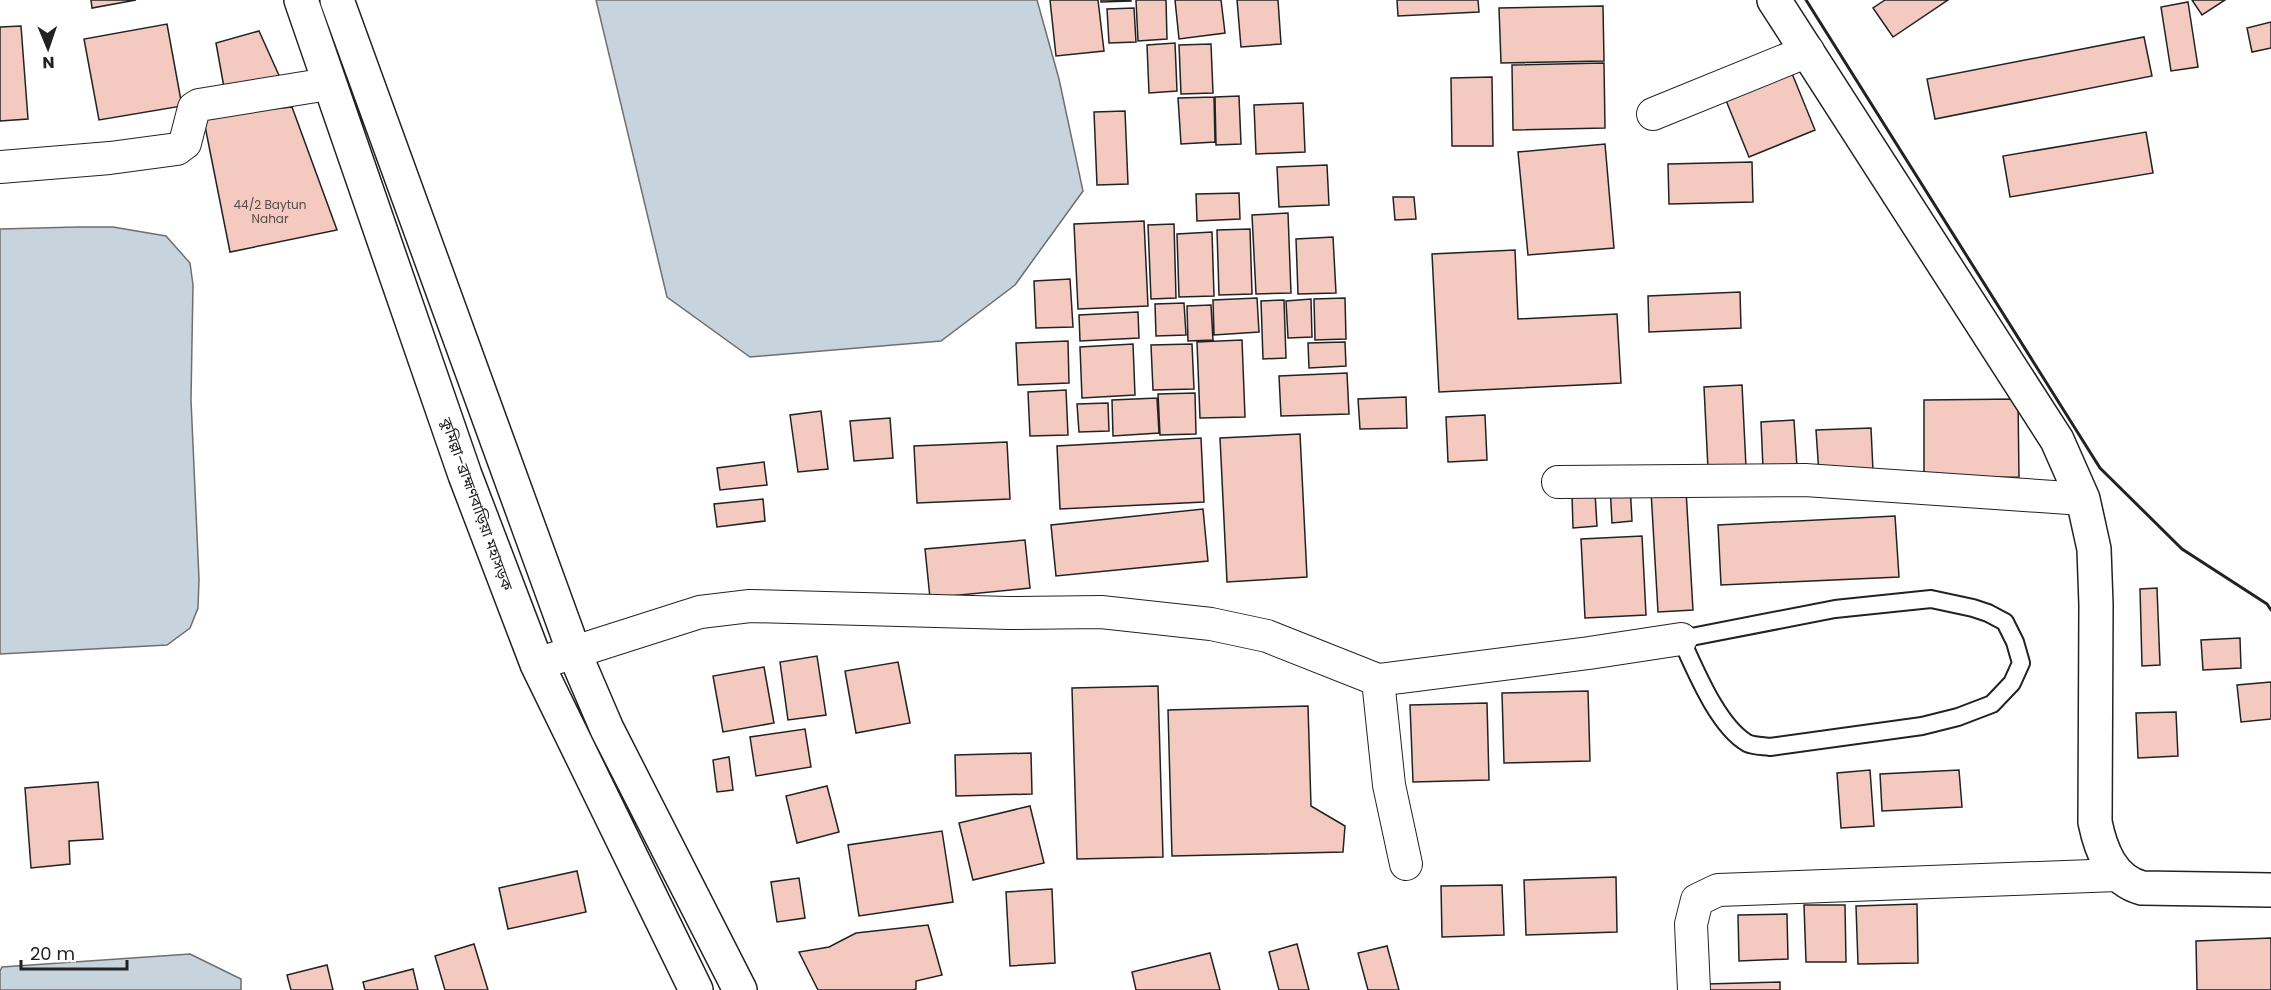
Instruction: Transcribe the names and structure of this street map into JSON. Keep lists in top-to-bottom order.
{
  "streets": {
    "main road": ["কুমিল্লা–ব্রাহ্মণবাড়িয়া মহাসড়ক"]
  },
  "house_numbers": ["44/2 Baytun Nahar"],
  "scale_bar": "20 m",
  "north": "bottom"
}
